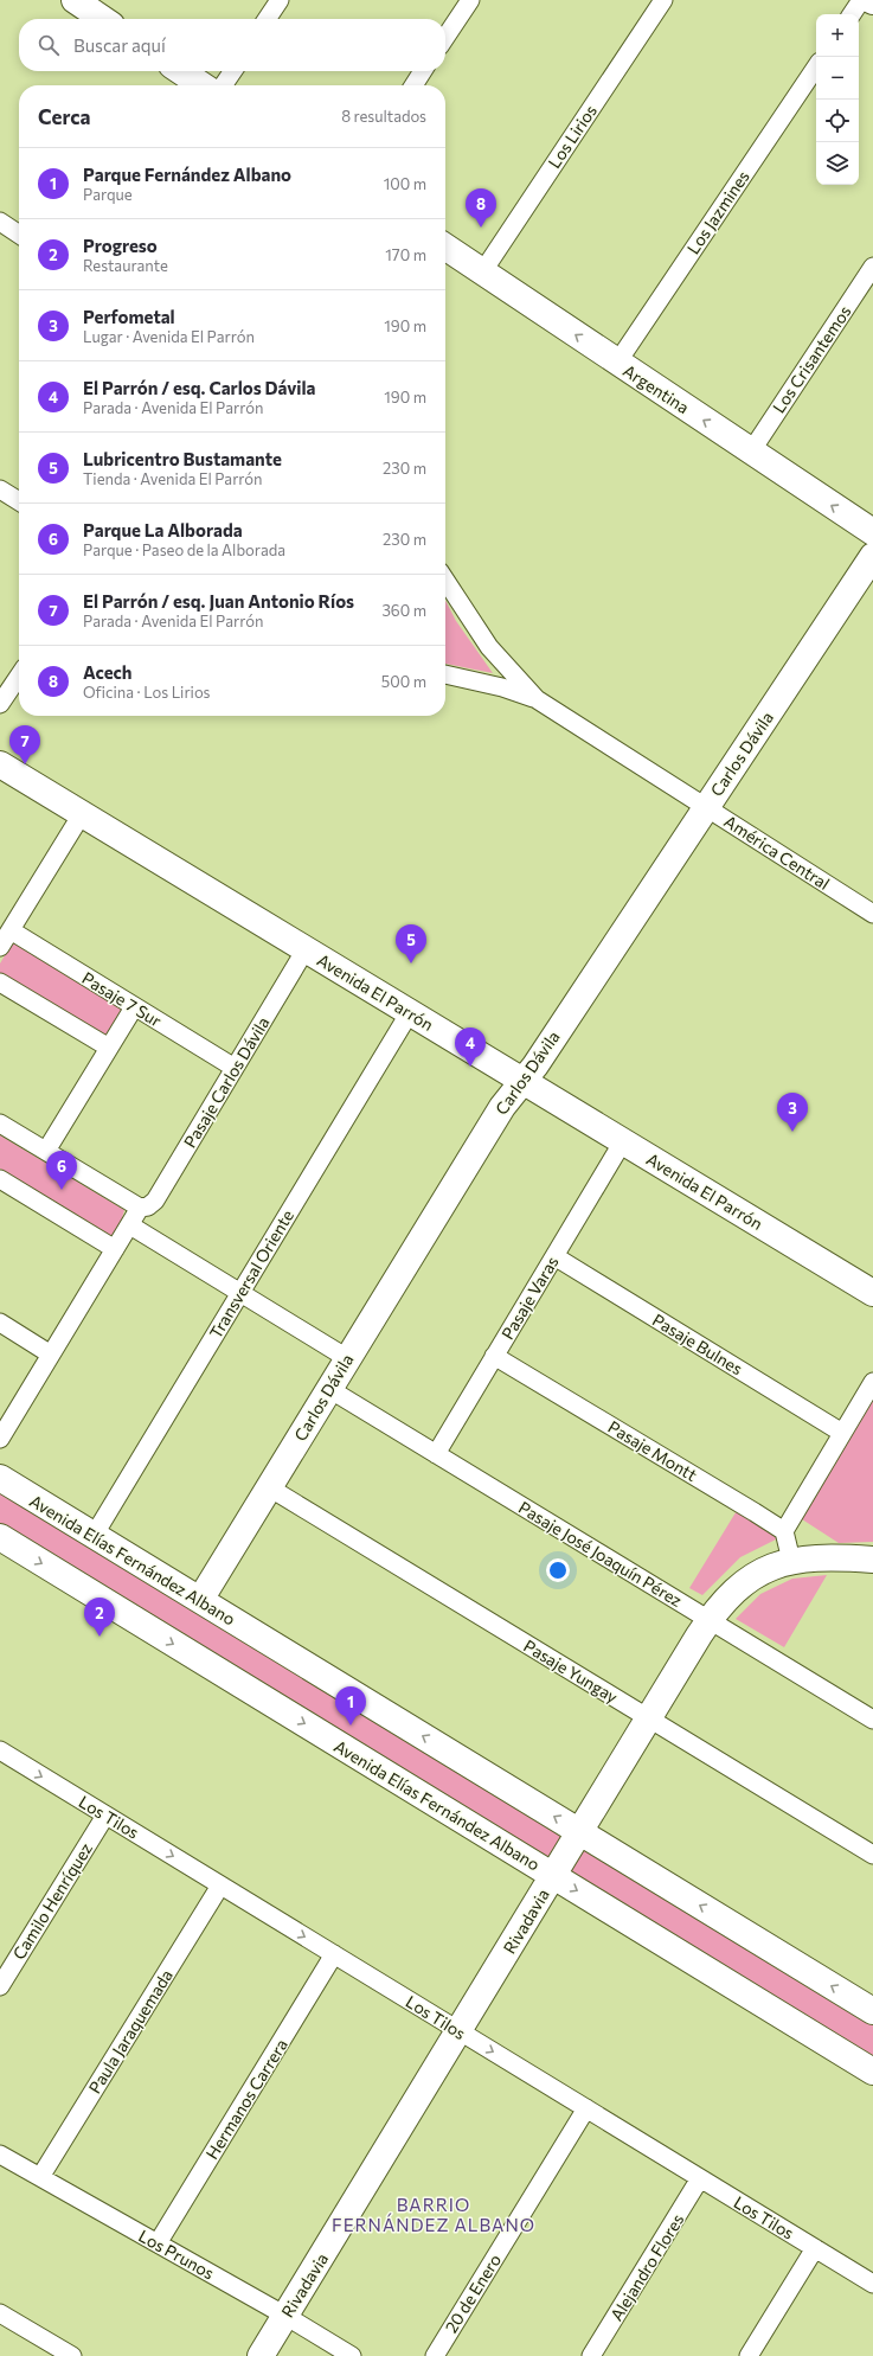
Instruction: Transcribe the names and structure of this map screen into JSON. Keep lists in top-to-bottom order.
{
  "streets": {
    "main road": [
      "Argentina",
      "Carlos Dávila",
      "Avenida El Parrón",
      "Avenida Elías Fernández Albano",
      "Rivadavia"
    ],
    "street": [
      "Los Lirios",
      "Los Jazmines",
      "Los Crisantemos",
      "América Central",
      "Pasaje 7 Sur",
      "Pasaje Carlos Dávila",
      "Transversal Oriente",
      "Pasaje Varas",
      "Pasaje Bulnes",
      "Pasaje Montt",
      "Pasaje José Joaquín Pérez",
      "Pasaje Yungay",
      "Los Tilos",
      "Camilo Henríquez",
      "Paula Jaraquemada",
      "Hermanos Carrera",
      "Los Prunos",
      "Alejandro Flores",
      "20 de Enero"
    ]
  },
  "crossings": [
    ["Los Lirios", "Argentina"],
    ["Los Jazmines", "Argentina"],
    ["Los Crisantemos", "Argentina"],
    ["Carlos Dávila", "América Central"],
    ["Carlos Dávila", "Avenida El Parrón"],
    ["Carlos Dávila", "Pasaje José Joaquín Pérez"],
    ["Carlos Dávila", "Avenida Elías Fernández Albano"],
    ["Carlos Dávila", "Pasaje Yungay"],
    ["Avenida El Parrón", "Pasaje Carlos Dávila"],
    ["Avenida El Parrón", "Transversal Oriente"],
    ["Avenida El Parrón", "Pasaje Varas"],
    ["Pasaje 7 Sur", "Pasaje Carlos Dávila"],
    ["Transversal Oriente", "Avenida Elías Fernández Albano"],
    ["Pasaje Varas", "Pasaje Bulnes"],
    ["Pasaje Varas", "Pasaje Montt"],
    ["Pasaje Varas", "Pasaje José Joaquín Pérez"],
    ["Pasaje José Joaquín Pérez", "Rivadavia"],
    ["Avenida Elías Fernández Albano", "Rivadavia"],
    ["Pasaje Yungay", "Rivadavia"],
    ["Los Tilos", "Camilo Henríquez"],
    ["Los Tilos", "Rivadavia"],
    ["Los Tilos", "Paula Jaraquemada"],
    ["Los Tilos", "Hermanos Carrera"],
    ["Los Tilos", "Alejandro Flores"],
    ["Los Tilos", "20 de Enero"],
    ["Rivadavia", "Los Prunos"],
    ["Paula Jaraquemada", "Los Prunos"],
    ["Hermanos Carrera", "Los Prunos"]
  ],
  "one_way": ["Argentina", "Los Tilos"],
  "districts": ["BARRIO FERNÁNDEZ ALBANO"],
  "page": {
    "map_buttons": ["+", "−"],
    "search": "Buscar aquí",
    "heading": ["Cerca", "8 resultados"],
    "list": [
      {
        "mark": "1",
        "name": "Parque Fernández Albano",
        "note": "Parque",
        "value": "100 m"
      },
      {
        "mark": "2",
        "name": "Progreso",
        "note": "Restaurante",
        "value": "170 m"
      },
      {
        "mark": "3",
        "name": "Perfometal",
        "note": "Lugar · Avenida El Parrón",
        "value": "190 m"
      },
      {
        "mark": "4",
        "name": "El Parrón / esq. Carlos Dávila",
        "note": "Parada · Avenida El Parrón",
        "value": "190 m"
      },
      {
        "mark": "5",
        "name": "Lubricentro Bustamante",
        "note": "Tienda · Avenida El Parrón",
        "value": "230 m"
      },
      {
        "mark": "6",
        "name": "Parque La Alborada",
        "note": "Parque · Paseo de la Alborada",
        "value": "230 m"
      },
      {
        "mark": "7",
        "name": "El Parrón / esq. Juan Antonio Ríos",
        "note": "Parada · Avenida El Parrón",
        "value": "360 m"
      },
      {
        "mark": "8",
        "name": "Acech",
        "note": "Oficina · Los Lirios",
        "value": "500 m"
      }
    ],
    "pins": [
      "8",
      "7",
      "5",
      "4",
      "3",
      "6",
      "2",
      "1"
    ]
  }
}
